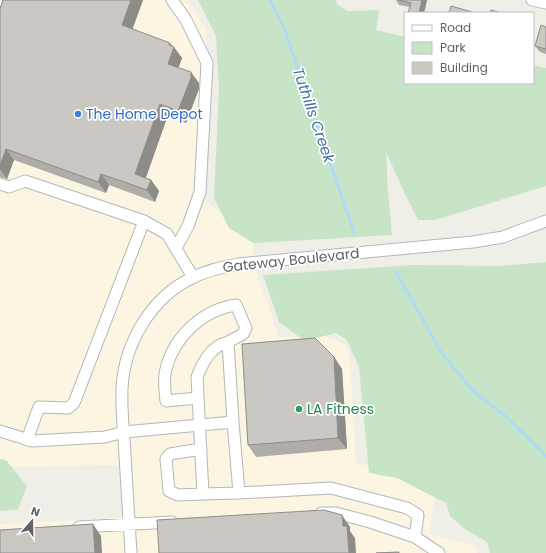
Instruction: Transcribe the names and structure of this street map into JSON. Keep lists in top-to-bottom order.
{
  "streets": {
    "street": ["Gateway Boulevard"]
  },
  "water": ["Tuthills Creek"],
  "places": ["The Home Depot", "LA Fitness"],
  "legend": ["Road", "Park", "Building"],
  "north": "top"
}
